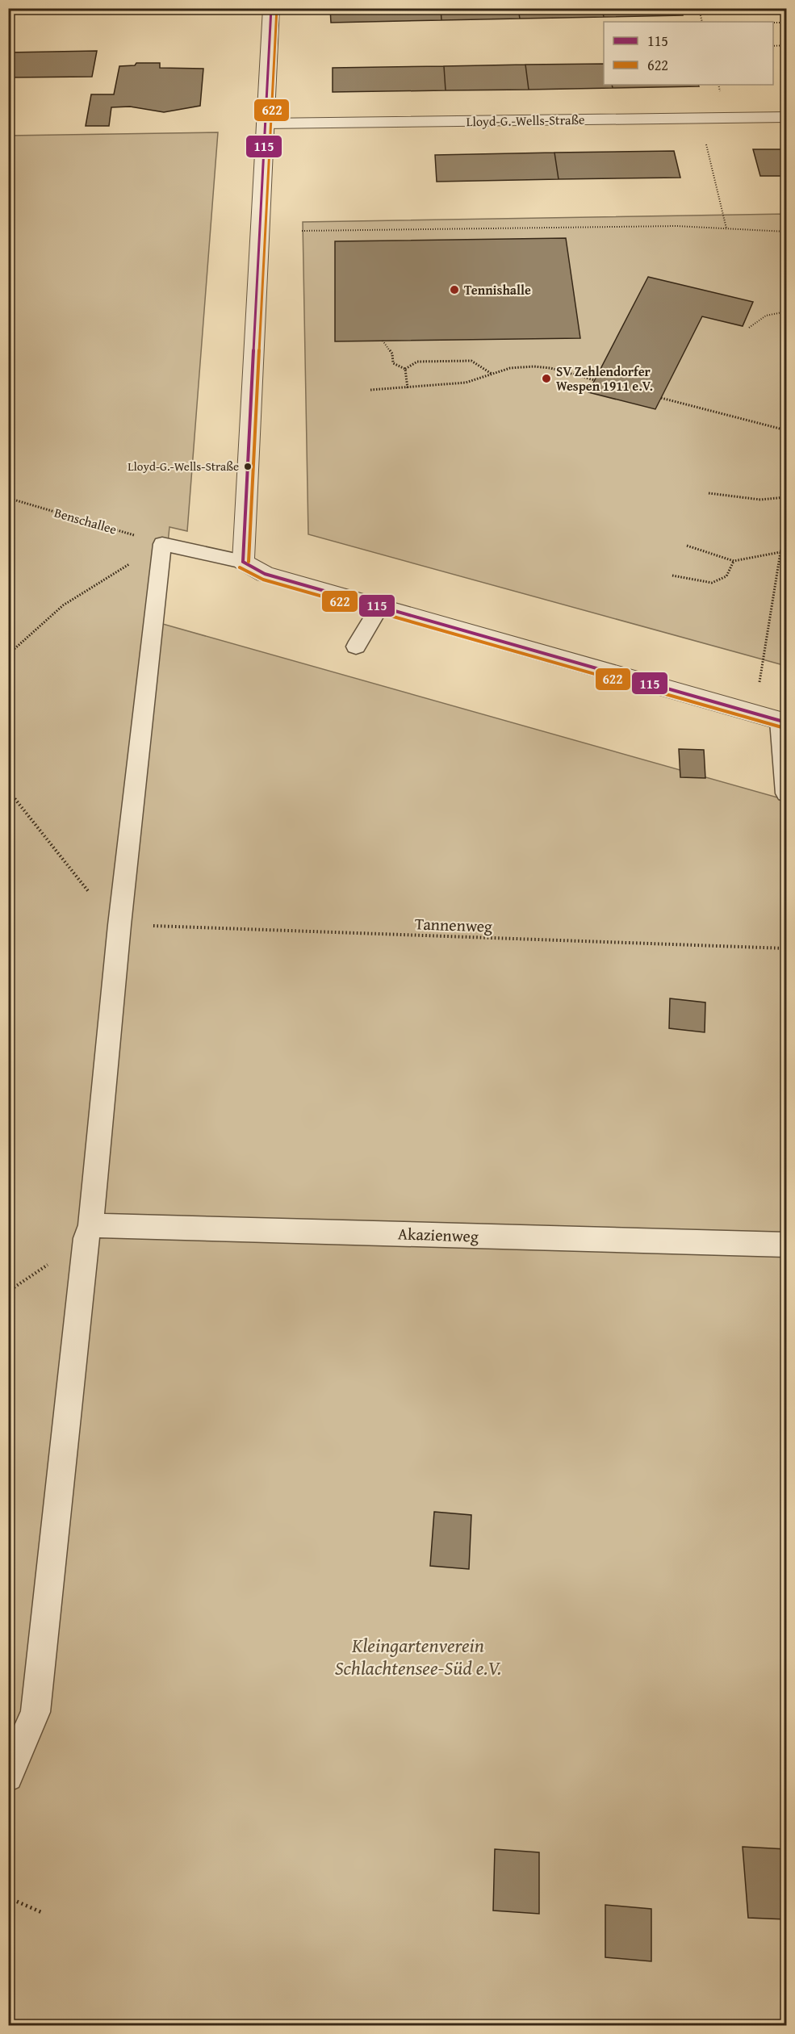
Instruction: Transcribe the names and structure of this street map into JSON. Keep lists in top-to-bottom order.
{
  "streets": {
    "street": ["Lloyd-G.-Wells-Straße"],
    "lane": ["Akazienweg"],
    "path": ["Benschallee", "Tannenweg"]
  },
  "parks": ["Kleingartenverein Schlachtensee-Süd e.V."],
  "places": ["Tennishalle", "SV Zehlendorfer Wespen 1911 e.V.", "Lloyd-G.-Wells-Straße"],
  "lines": ["transit line 115", "transit line 622"],
  "legend": ["115", "622"]
}
